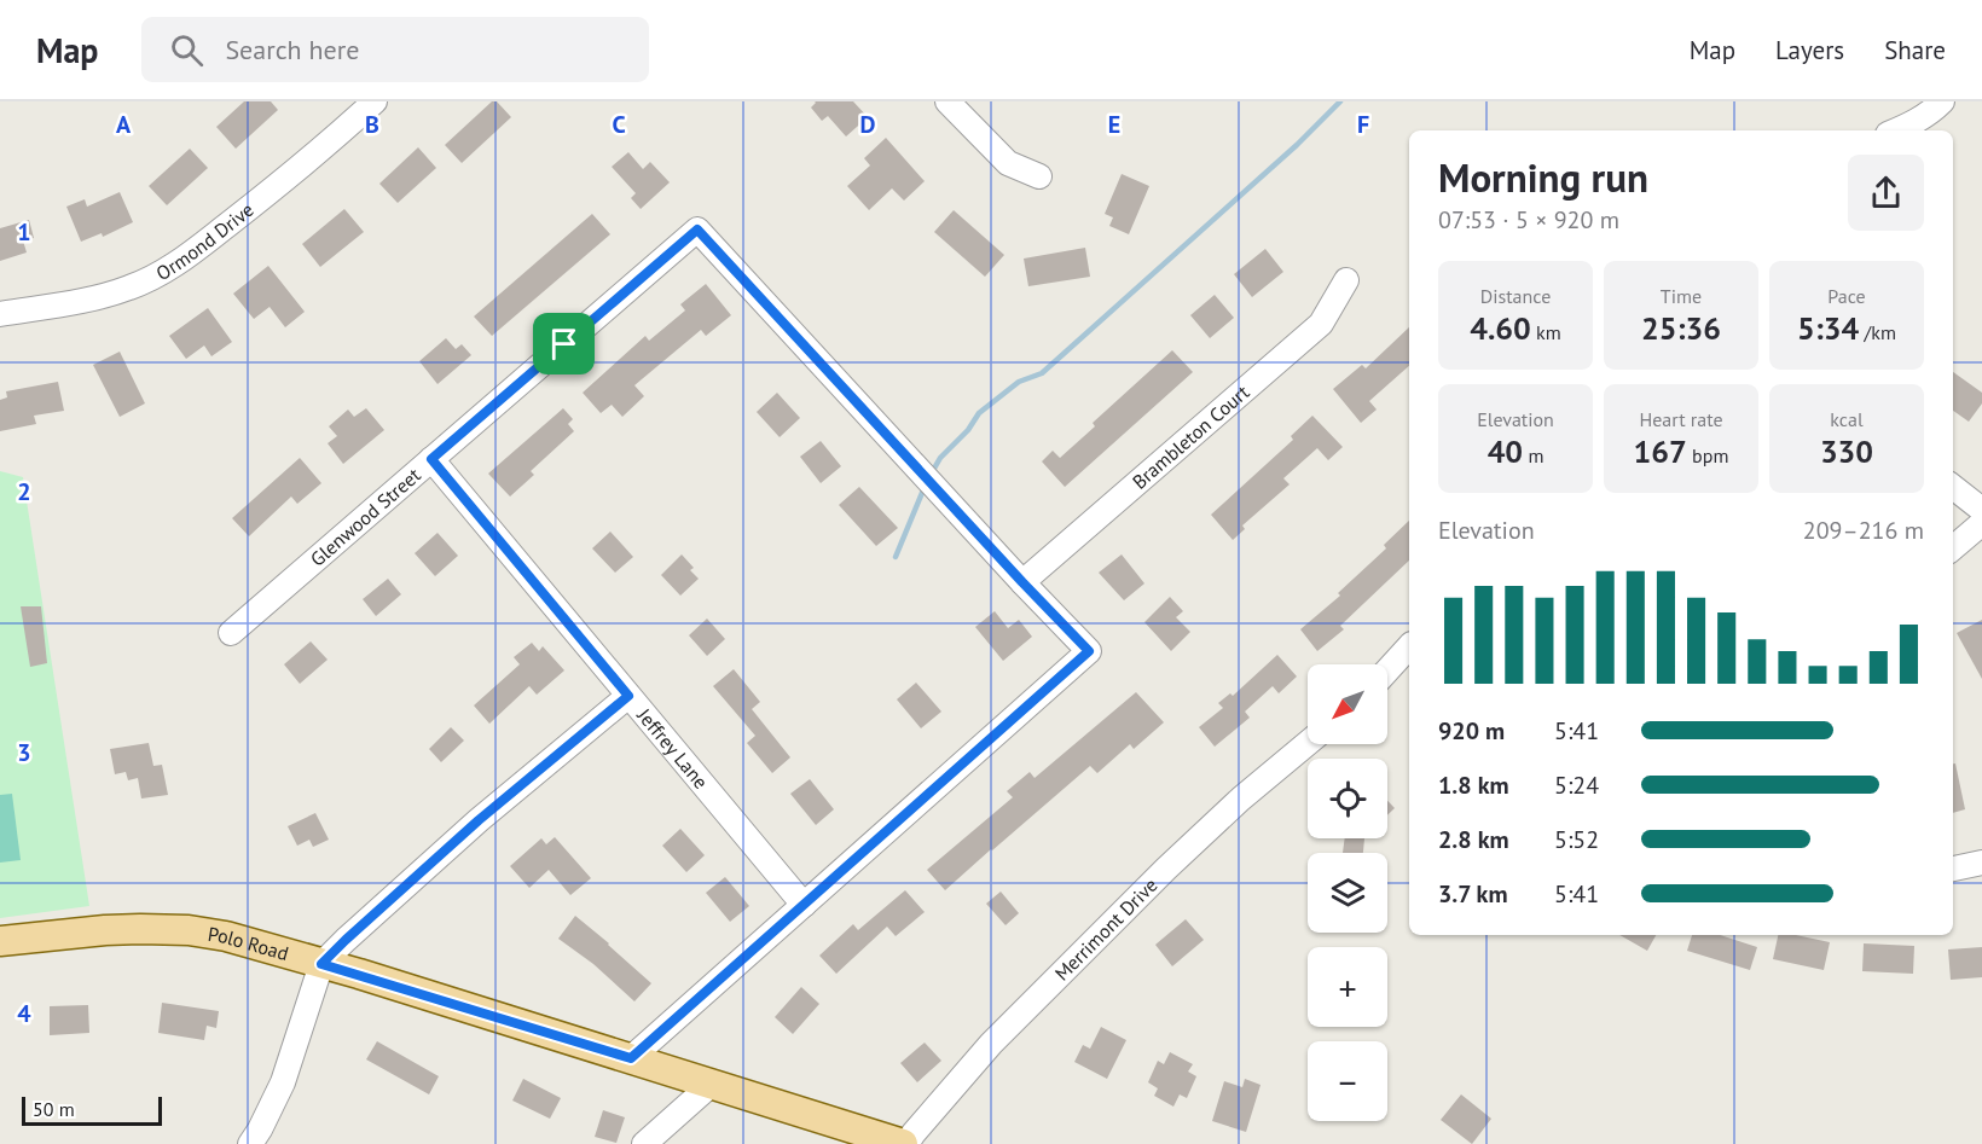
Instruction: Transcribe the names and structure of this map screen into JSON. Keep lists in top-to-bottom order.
{
  "streets": {
    "main road": ["Polo Road"],
    "street": [
      "Ormond Drive",
      "Brambleton Court",
      "Glenwood Street",
      "Jeffrey Lane",
      "Merrimont Drive"
    ]
  },
  "crossings": [
    ["Brambleton Court", "Glenwood Street"],
    ["Glenwood Street", "Jeffrey Lane"],
    ["Merrimont Drive", "Polo Road"]
  ],
  "scale_bar": "50 m",
  "north": "bottom left",
  "page": {
    "header": "Map",
    "search": "Search here",
    "nav": ["Map", "Layers", "Share"],
    "heading": ["Morning run", "07:53 · 5 × 920 m"],
    "stats": [
      ["Distance", "4.60 km"],
      ["Time", "25:36"],
      ["Pace", "5:34 /km"],
      ["Elevation", "40 m"],
      ["Heart rate", "167 bpm"],
      ["kcal", "330"]
    ],
    "chart": ["Elevation", "209–216 m"],
    "map_buttons": ["+", "−"],
    "list": [
      {
        "name": "920 m",
        "note": "5:41"
      },
      {
        "name": "1.8 km",
        "note": "5:24"
      },
      {
        "name": "2.8 km",
        "note": "5:52"
      },
      {
        "name": "3.7 km",
        "note": "5:41"
      }
    ],
    "scale": "50 m"
  },
  "grid": {
    "columns": [
      "A",
      "B",
      "C",
      "D",
      "E",
      "F"
    ],
    "rows": [
      "1",
      "2",
      "3",
      "4"
    ]
  }
}
